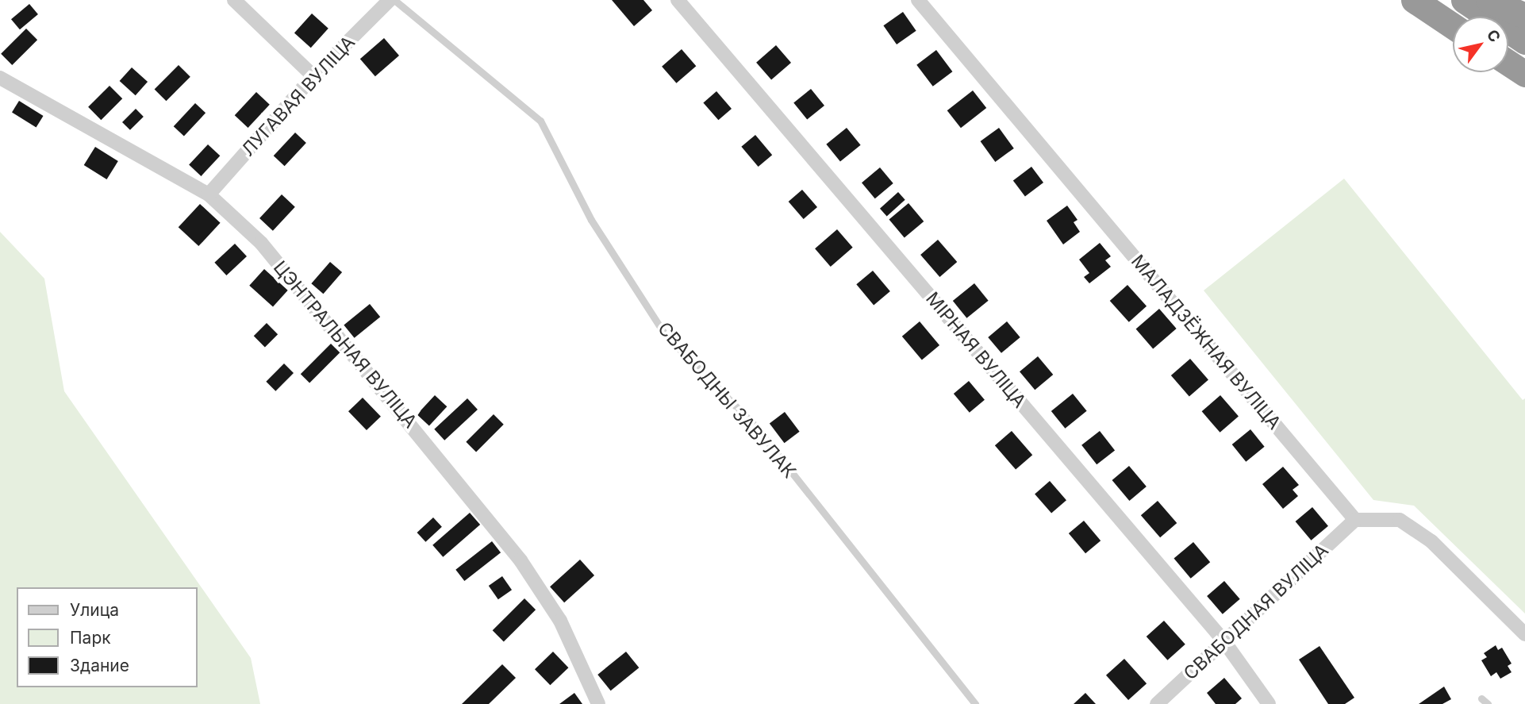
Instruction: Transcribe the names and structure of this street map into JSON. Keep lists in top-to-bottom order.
{
  "streets": {
    "street": [
      "ЛУГАВАЯ ВУЛІЦА",
      "МАЛАДЗЁЖНАЯ ВУЛІЦА",
      "ЦЭНТРАЛЬНАЯ ВУЛІЦА",
      "МІРНАЯ ВУЛІЦА",
      "СВАБОДНАЯ ВУЛІЦА"
    ],
    "lane": ["СВАБОДНЫ ЗАВУЛАК"]
  },
  "crossings": [
    ["ЛУГАВАЯ ВУЛІЦА", "ЦЭНТРАЛЬНАЯ ВУЛІЦА"],
    ["МАЛАДЗЁЖНАЯ ВУЛІЦА", "СВАБОДНАЯ ВУЛІЦА"],
    ["МІРНАЯ ВУЛІЦА", "СВАБОДНАЯ ВУЛІЦА"]
  ],
  "legend": ["Улица", "Парк", "Здание"],
  "north": "top right"
}
